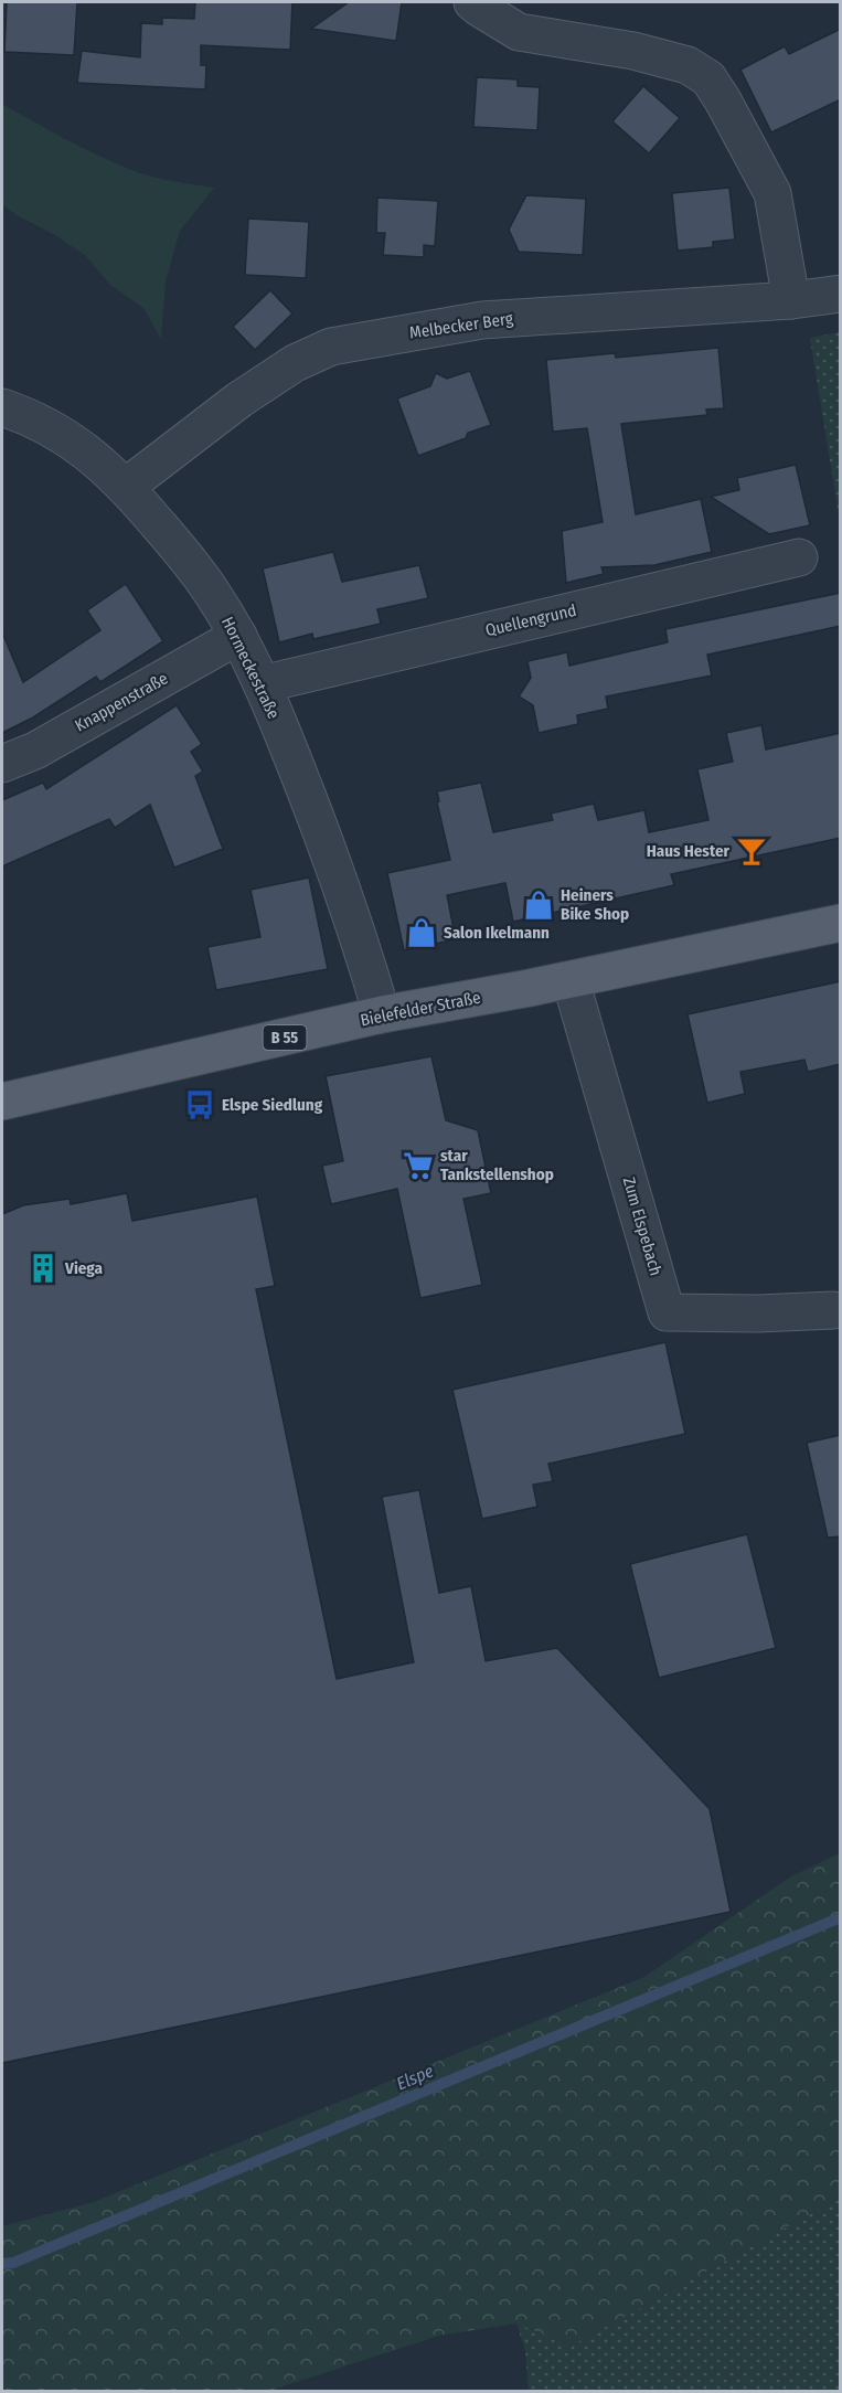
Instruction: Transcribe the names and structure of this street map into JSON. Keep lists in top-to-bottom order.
{
  "streets": {
    "main road": ["Bielefelder Straße", "B 55"],
    "street": [
      "Melbecker Berg",
      "Quellengrund",
      "Hormeckestraße",
      "Knappenstraße",
      "Zum Elspebach"
    ]
  },
  "crossings": [
    ["Melbecker Berg", "Hormeckestraße"],
    ["Quellengrund", "Hormeckestraße"],
    ["Hormeckestraße", "Knappenstraße"],
    ["Hormeckestraße", "Bielefelder Straße"],
    ["Bielefelder Straße", "Zum Elspebach"]
  ],
  "water": ["Elspe"],
  "places": {
    "bar": ["Haus Hester"],
    "shop": ["Heiners Bike Shop", "Salon Ikelmann"],
    "bus stop": ["Elspe Siedlung"],
    "supermarket": ["star Tankstellenshop"],
    "building": ["Viega"]
  }
}
